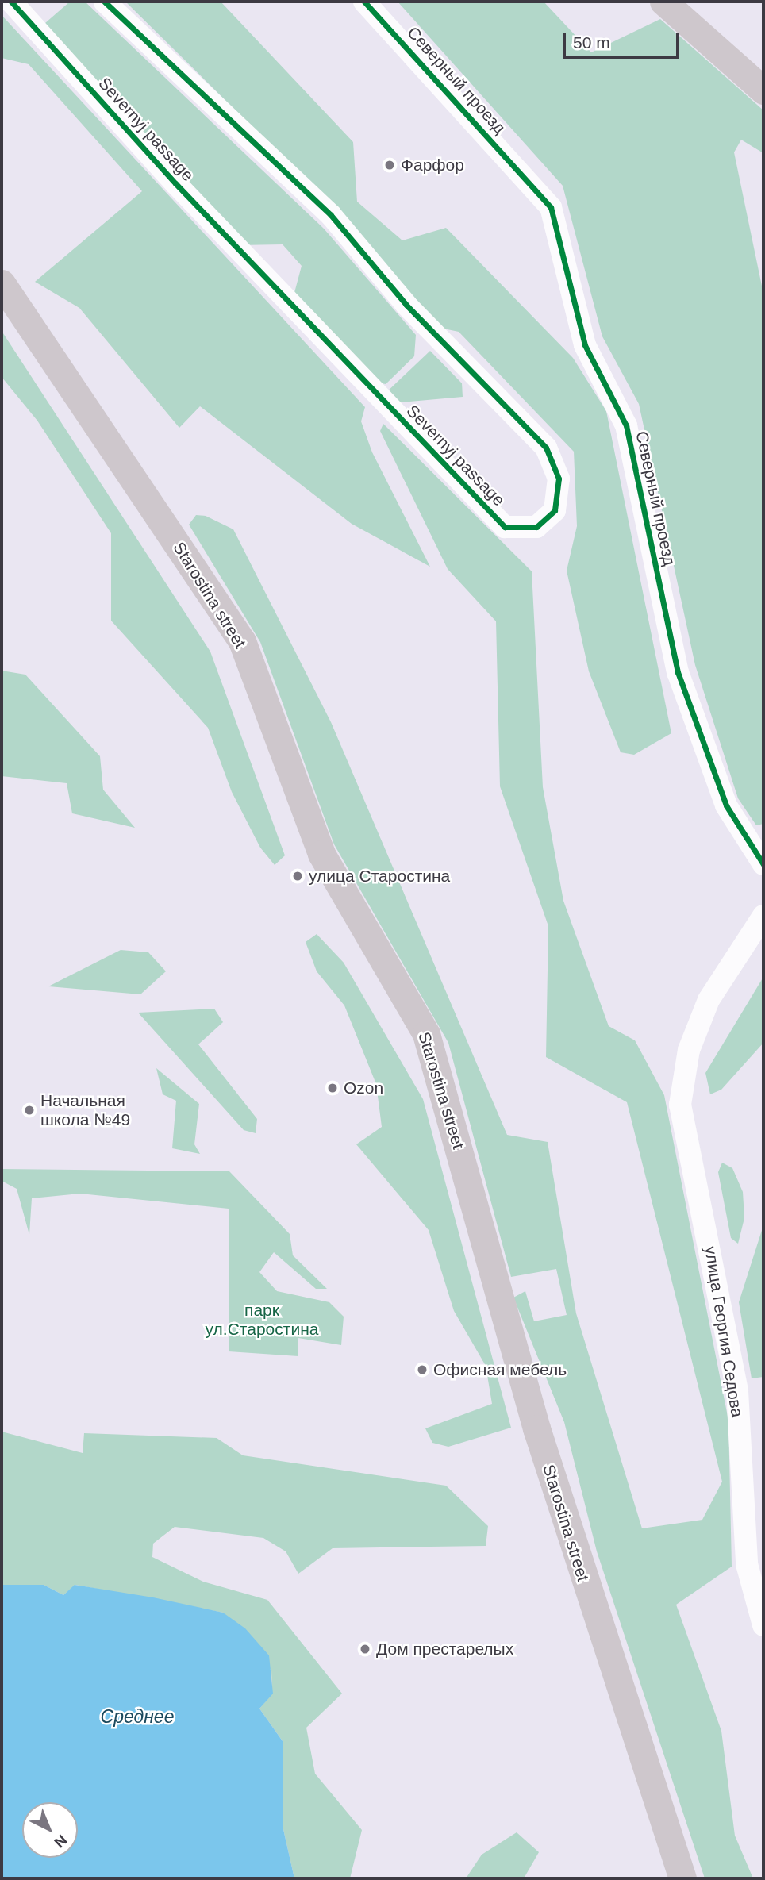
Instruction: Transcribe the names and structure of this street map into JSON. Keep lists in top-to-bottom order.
{
  "streets": {
    "main road": ["Starostina street"],
    "street": ["Северный проезд", "Severnyj passage", "улица Георгия Седова"]
  },
  "water": ["Среднее"],
  "parks": ["парк ул.Старостина"],
  "places": [
    "Фарфор",
    "улица Старостина",
    "Ozon",
    "Начальная школа №49",
    "Офисная мебель",
    "Дом престарелых"
  ],
  "scale_bar": "50 m",
  "north": "bottom right"
}
